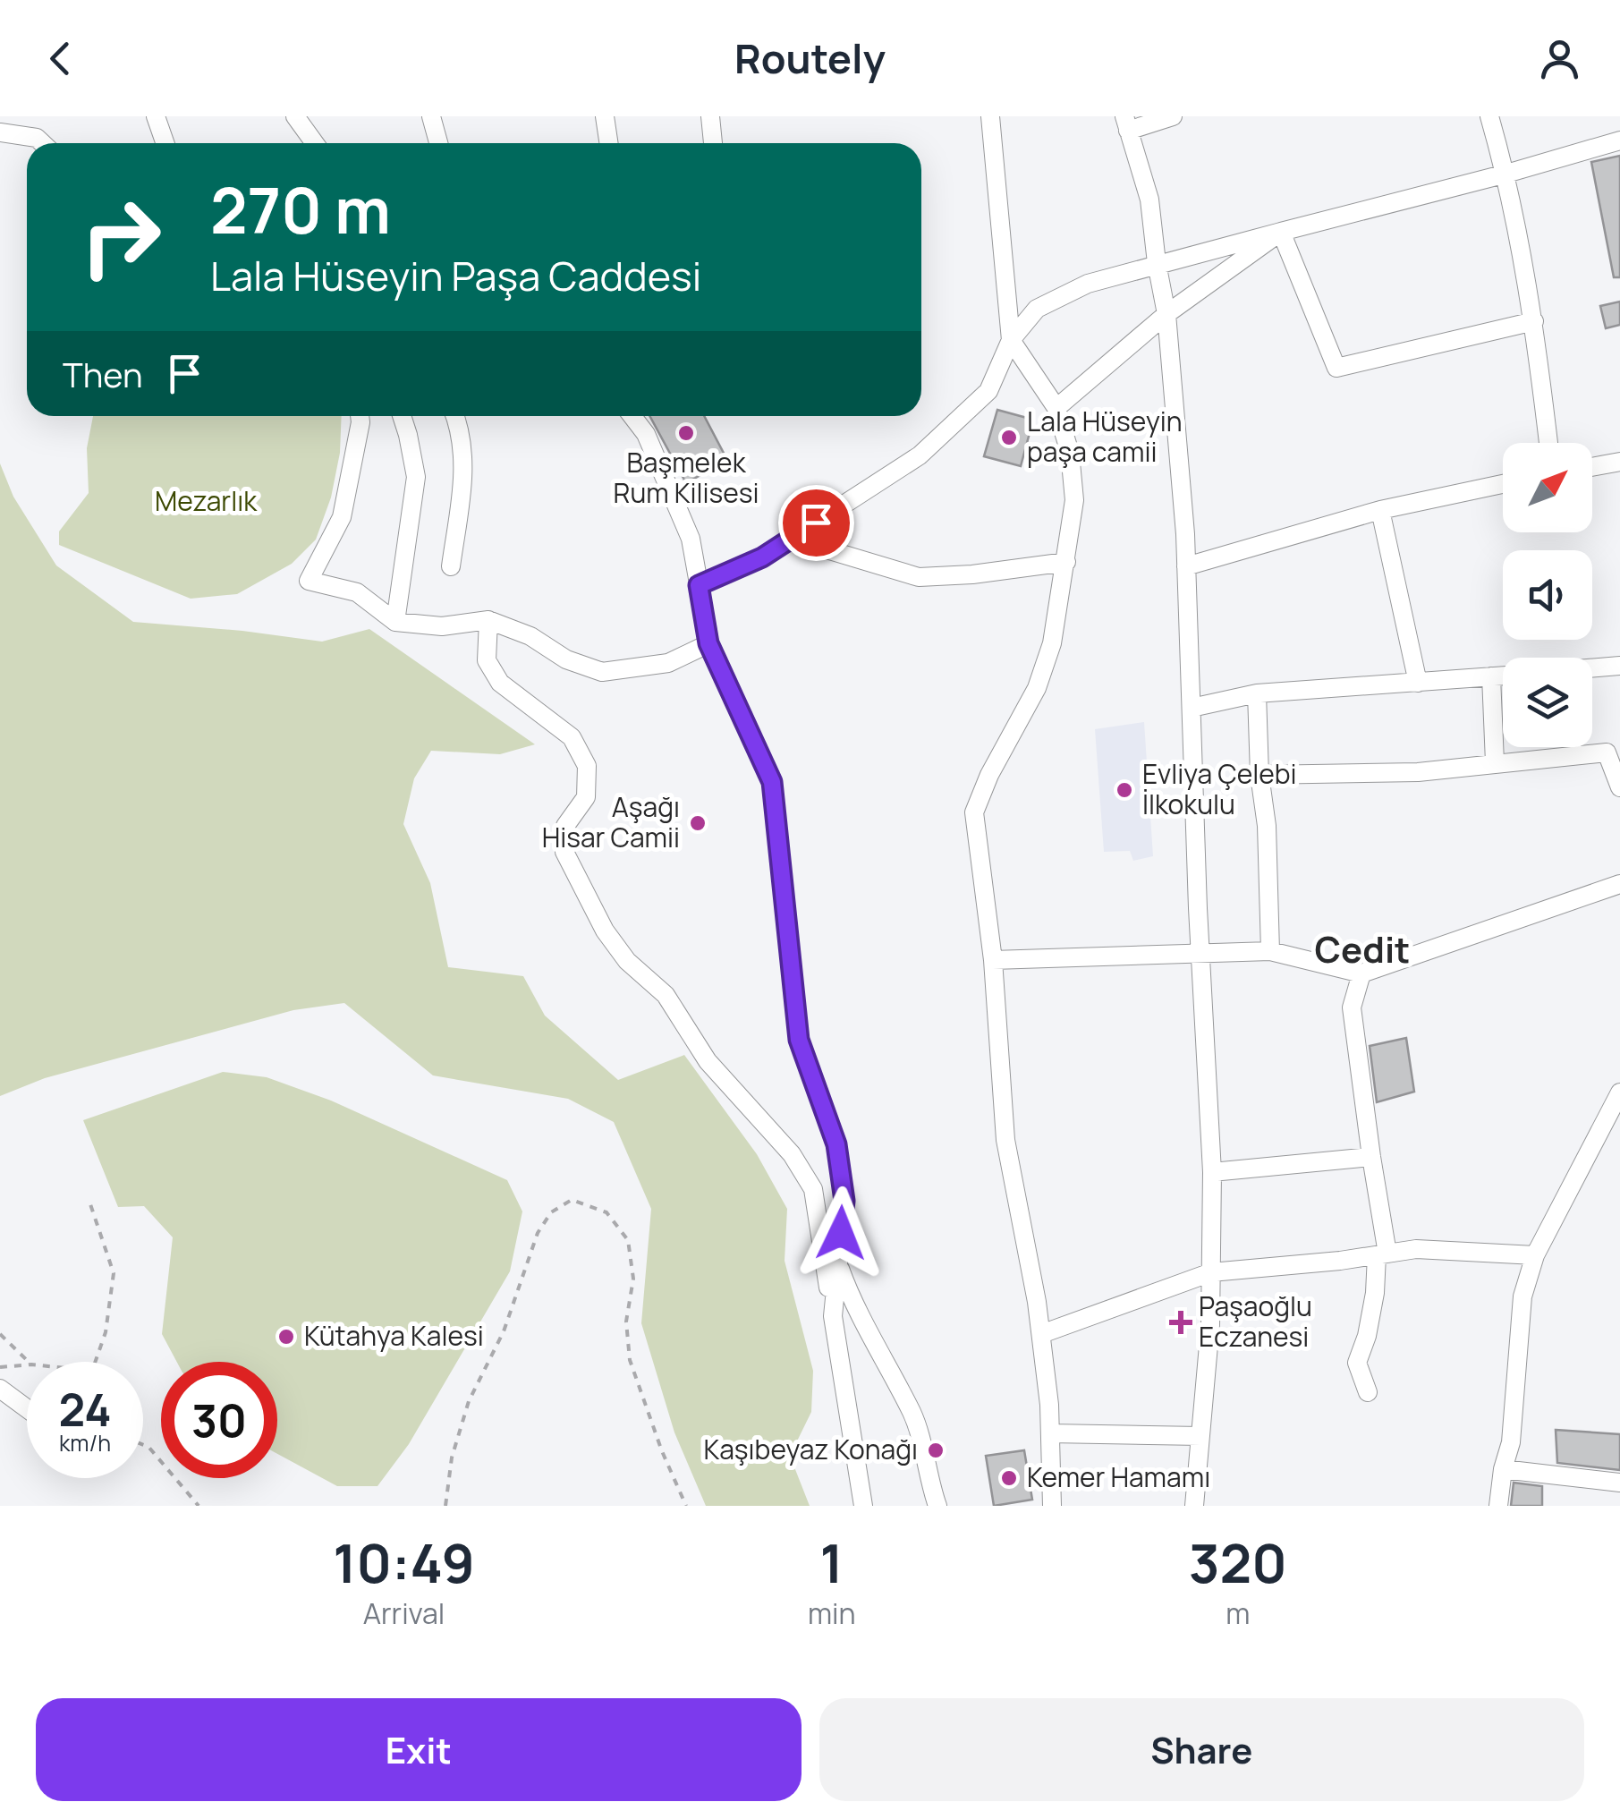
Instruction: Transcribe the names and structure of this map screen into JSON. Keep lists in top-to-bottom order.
{
  "districts": ["Cedit"],
  "parks": ["Mezarlık"],
  "places": {
    "other": [
      "Başmelek Rum Kilisesi",
      "Lala Hüseyin paşa camii",
      "Evliya Çelebi İlkokulu",
      "Aşağı Hisar Camii",
      "Kütahya Kalesi",
      "Kaşıbeyaz Konağı",
      "Kemer Hamamı"
    ],
    "health": ["Paşaoğlu Eczanesi"]
  },
  "north": "top right",
  "page": {
    "header": "Routely",
    "turn": ["270 m", "Lala Hüseyin Paşa Caddesi"],
    "then": "Then",
    "speed": "24 km/h",
    "limit": "30",
    "eta": [
      "10:49",
      "Arrival",
      "1",
      "min",
      "320",
      "m"
    ],
    "buttons": ["Exit", "Share"]
  }
}
